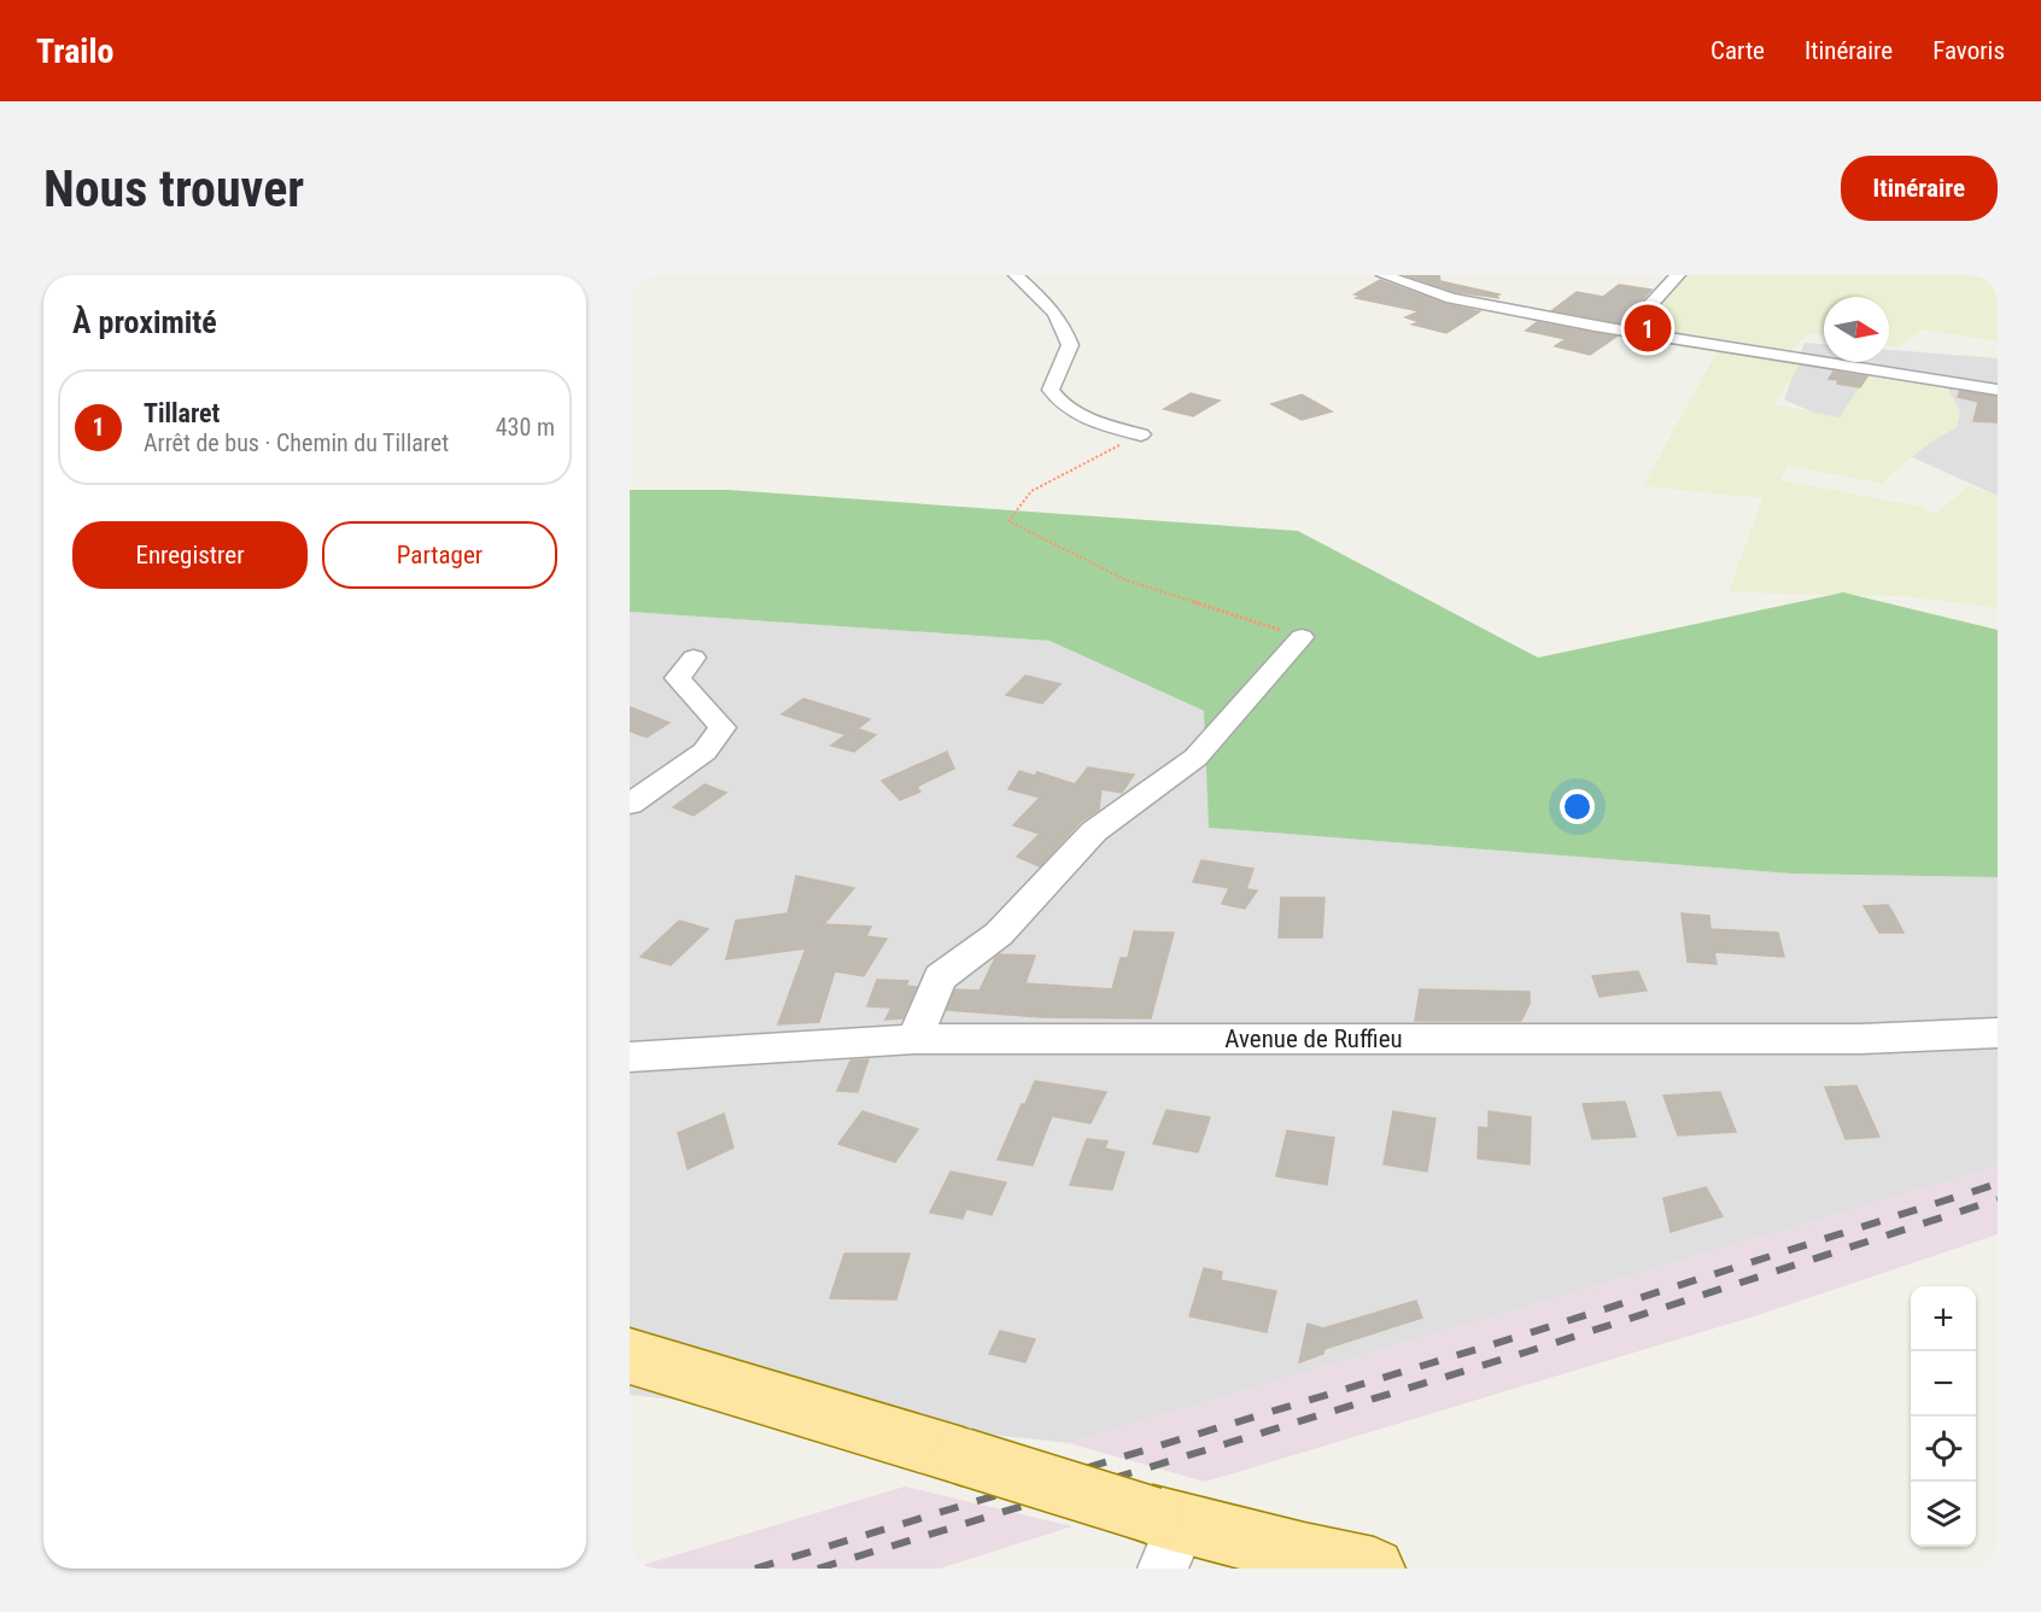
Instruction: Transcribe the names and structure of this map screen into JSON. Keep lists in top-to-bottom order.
{
  "streets": {
    "street": ["Avenue de Ruffieu"]
  },
  "north": "right",
  "page": {
    "header": "Trailo",
    "nav": ["Carte", "Itinéraire", "Favoris"],
    "buttons": [
      "Itinéraire",
      ["Enregistrer", "Partager"]
    ],
    "title": "Nous trouver",
    "heading": "À proximité",
    "pins": "1",
    "list": [
      {
        "mark": "1",
        "name": "Tillaret",
        "note": "Arrêt de bus · Chemin du Tillaret",
        "value": "430 m"
      }
    ],
    "map_buttons": ["+", "−"]
  }
}
